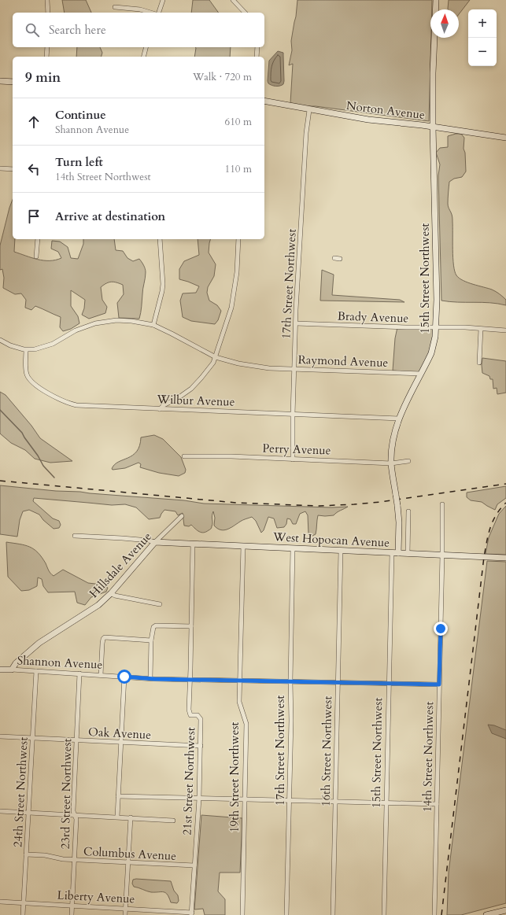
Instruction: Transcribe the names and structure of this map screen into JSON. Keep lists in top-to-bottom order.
{
  "streets": {
    "street": [
      "Norton Avenue",
      "15th Street Northwest",
      "17th Street Northwest",
      "Brady Avenue",
      "Raymond Avenue",
      "Wilbur Avenue",
      "Perry Avenue",
      "West Hopocan Avenue",
      "Hillsdale Avenue",
      "Shannon Avenue",
      "Oak Avenue",
      "16th Street Northwest",
      "14th Street Northwest",
      "19th Street Northwest",
      "21st Street Northwest",
      "24th Street Northwest",
      "23rd Street Northwest",
      "Columbus Avenue",
      "Liberty Avenue"
    ]
  },
  "crossings": [
    ["Norton Avenue", "15th Street Northwest"],
    ["Norton Avenue", "17th Street Northwest"],
    ["15th Street Northwest", "Brady Avenue"],
    ["15th Street Northwest", "Raymond Avenue"],
    ["15th Street Northwest", "Wilbur Avenue"],
    ["15th Street Northwest", "Perry Avenue"],
    ["15th Street Northwest", "West Hopocan Avenue"],
    ["15th Street Northwest", "Shannon Avenue"],
    ["17th Street Northwest", "Brady Avenue"],
    ["17th Street Northwest", "Raymond Avenue"],
    ["17th Street Northwest", "Wilbur Avenue"],
    ["17th Street Northwest", "Perry Avenue"],
    ["17th Street Northwest", "West Hopocan Avenue"],
    ["17th Street Northwest", "Shannon Avenue"],
    ["Raymond Avenue", "Wilbur Avenue"],
    ["West Hopocan Avenue", "Hillsdale Avenue"],
    ["West Hopocan Avenue", "16th Street Northwest"],
    ["West Hopocan Avenue", "14th Street Northwest"],
    ["West Hopocan Avenue", "19th Street Northwest"],
    ["West Hopocan Avenue", "21st Street Northwest"],
    ["Hillsdale Avenue", "Shannon Avenue"],
    ["Shannon Avenue", "16th Street Northwest"],
    ["Shannon Avenue", "14th Street Northwest"],
    ["Shannon Avenue", "19th Street Northwest"],
    ["Shannon Avenue", "21st Street Northwest"],
    ["Shannon Avenue", "24th Street Northwest"],
    ["Shannon Avenue", "23rd Street Northwest"],
    ["Oak Avenue", "21st Street Northwest"],
    ["Oak Avenue", "24th Street Northwest"],
    ["Oak Avenue", "23rd Street Northwest"],
    ["21st Street Northwest", "Columbus Avenue"],
    ["21st Street Northwest", "Liberty Avenue"],
    ["24th Street Northwest", "Columbus Avenue"],
    ["24th Street Northwest", "Liberty Avenue"],
    ["23rd Street Northwest", "Columbus Avenue"],
    ["23rd Street Northwest", "Liberty Avenue"]
  ],
  "north": "top",
  "page": {
    "map_buttons": ["+", "−"],
    "search": "Search here",
    "heading": ["9 min", "Walk · 720 m"],
    "list": [
      ["Continue", "Shannon Avenue", "610 m"],
      ["Turn left", "14th Street Northwest", "110 m"],
      "Arrive at destination"
    ]
  }
}
